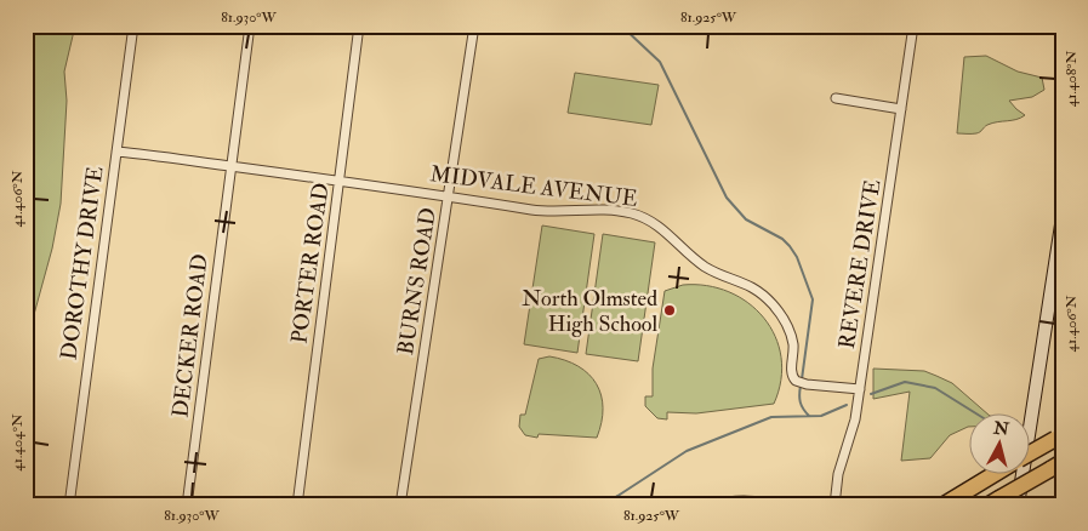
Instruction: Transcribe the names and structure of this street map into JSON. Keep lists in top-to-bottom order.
{
  "streets": {
    "street": [
      "MIDVALE AVENUE",
      "DOROTHY DRIVE",
      "PORTER ROAD",
      "REVERE DRIVE",
      "BURNS ROAD",
      "DECKER ROAD"
    ]
  },
  "crossings": [
    ["MIDVALE AVENUE", "DOROTHY DRIVE"],
    ["MIDVALE AVENUE", "PORTER ROAD"],
    ["MIDVALE AVENUE", "REVERE DRIVE"],
    ["MIDVALE AVENUE", "BURNS ROAD"],
    ["MIDVALE AVENUE", "DECKER ROAD"]
  ],
  "places": ["North Olmsted High School"],
  "north": "top",
  "coordinates": [
    "81.930°W",
    "81.925°W",
    "41.408°N",
    "41.406°N",
    "41.404°N"
  ]
}
